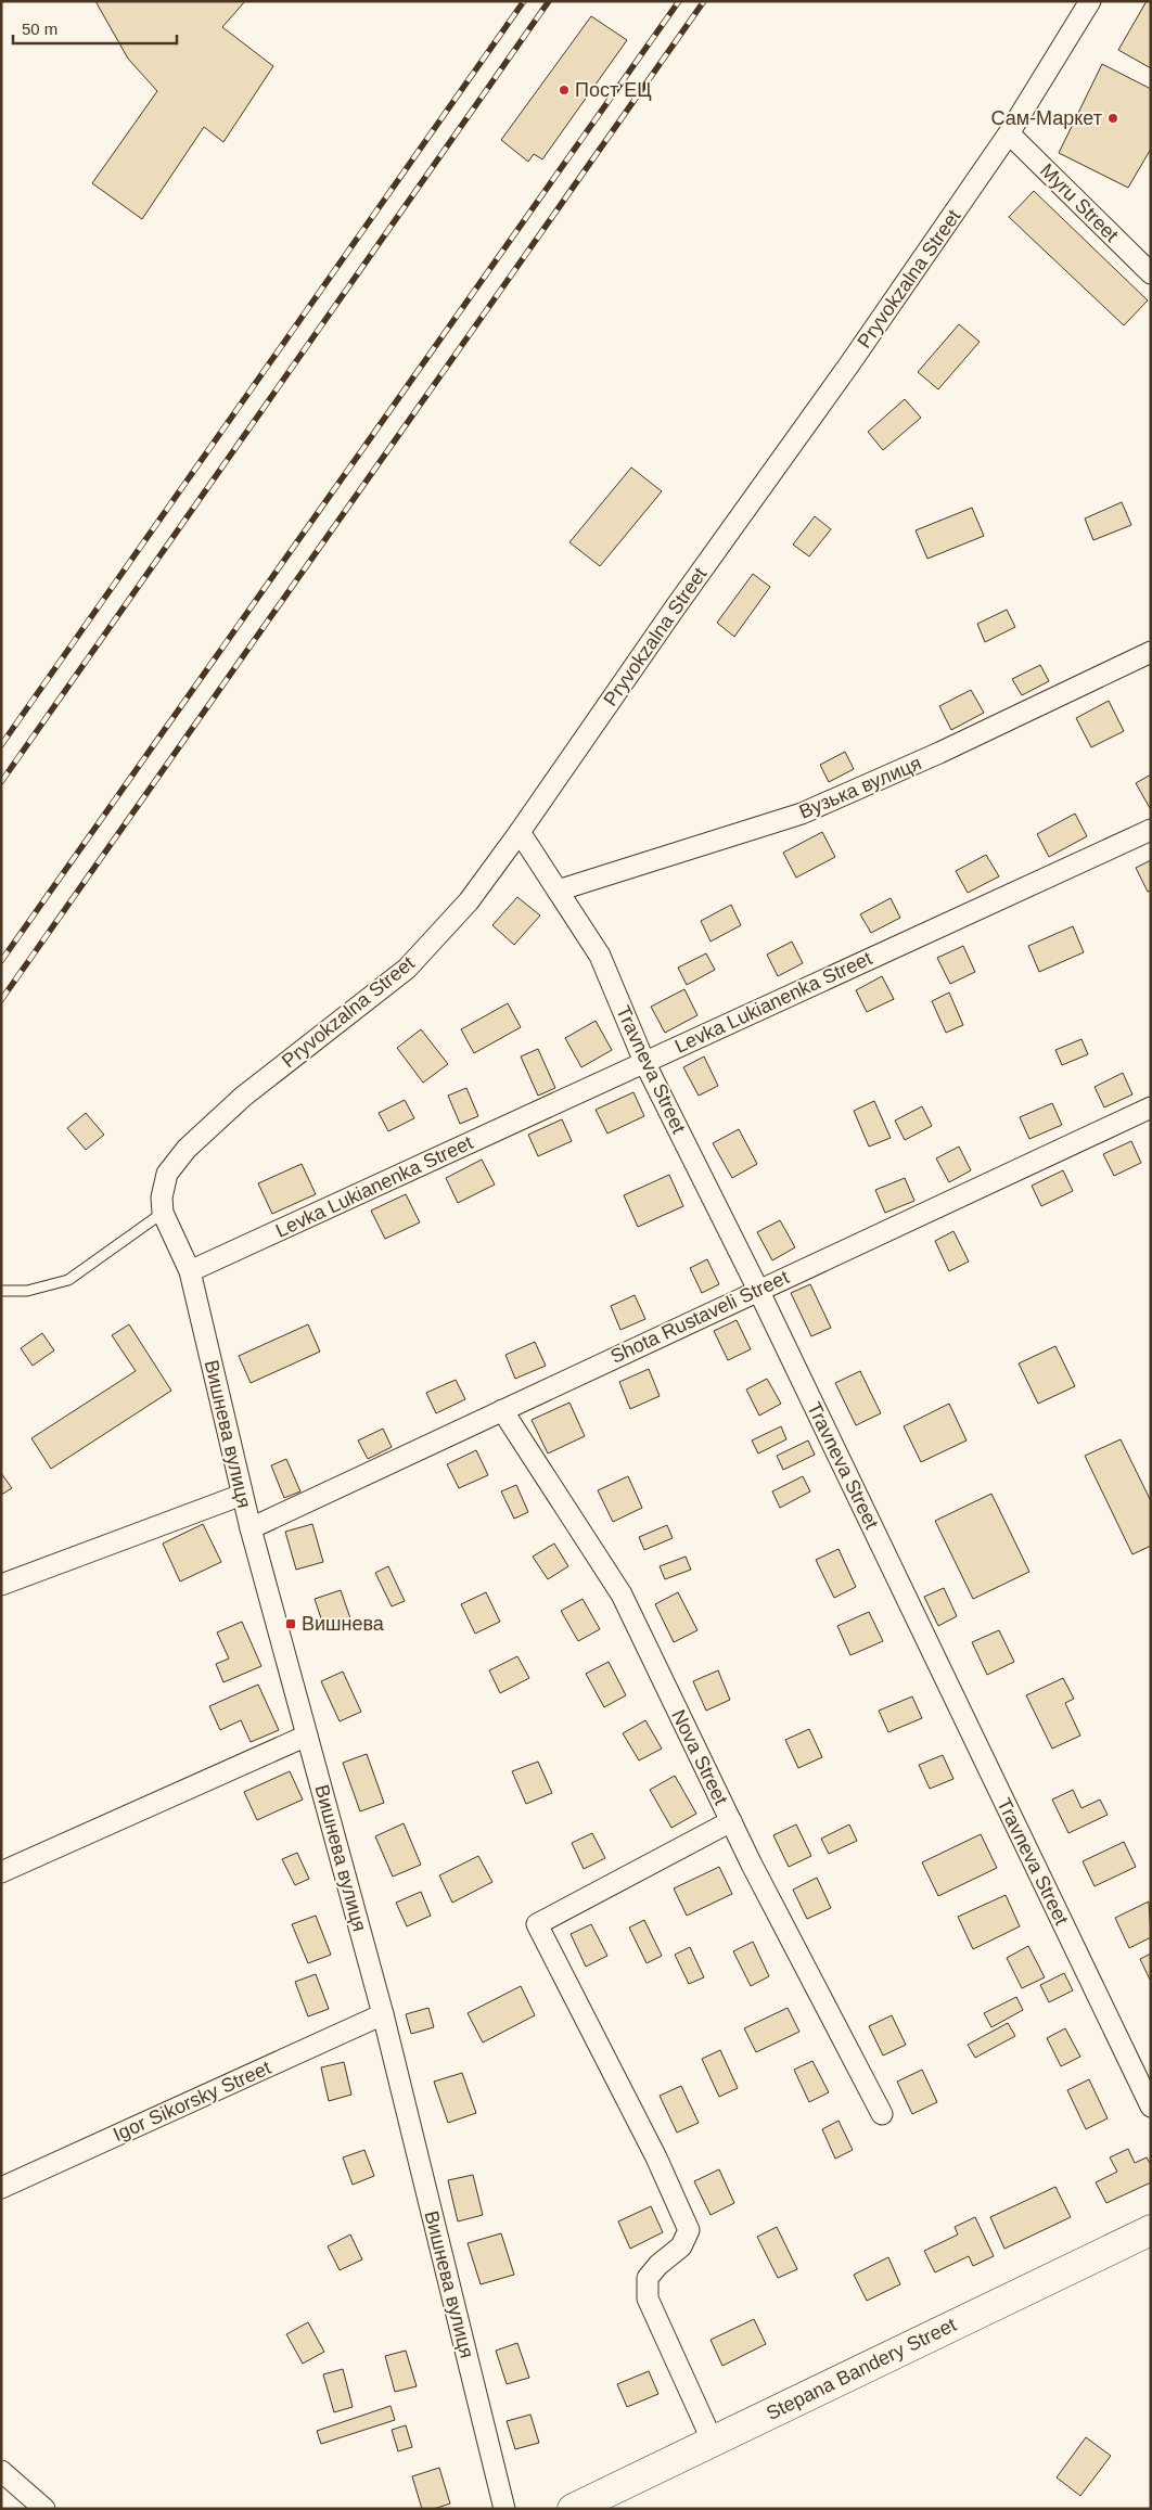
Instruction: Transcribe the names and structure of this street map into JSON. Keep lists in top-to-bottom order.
{
  "streets": {
    "main road": ["Stepana Bandery Street"],
    "street": [
      "Myru Street",
      "Pryvokzalna Street",
      "Вузька вулиця",
      "Levka Lukianenka Street",
      "Travneva Street",
      "Shota Rustaveli Street",
      "Вишнева вулиця",
      "Nova Street",
      "Igor Sikorsky Street"
    ]
  },
  "crossings": [
    ["Myru Street", "Pryvokzalna Street"],
    ["Pryvokzalna Street", "Travneva Street"],
    ["Pryvokzalna Street", "Вишнева вулиця"],
    ["Вузька вулиця", "Travneva Street"],
    ["Levka Lukianenka Street", "Travneva Street"],
    ["Levka Lukianenka Street", "Вишнева вулиця"],
    ["Travneva Street", "Shota Rustaveli Street"],
    ["Shota Rustaveli Street", "Вишнева вулиця"],
    ["Shota Rustaveli Street", "Nova Street"],
    ["Вишнева вулиця", "Igor Sikorsky Street"]
  ],
  "places": {
    "other": ["Пост ЕЦ", "Сам-Маркет"],
    "transit": ["Вишнева"]
  },
  "scale_bar": "50 m"
}
